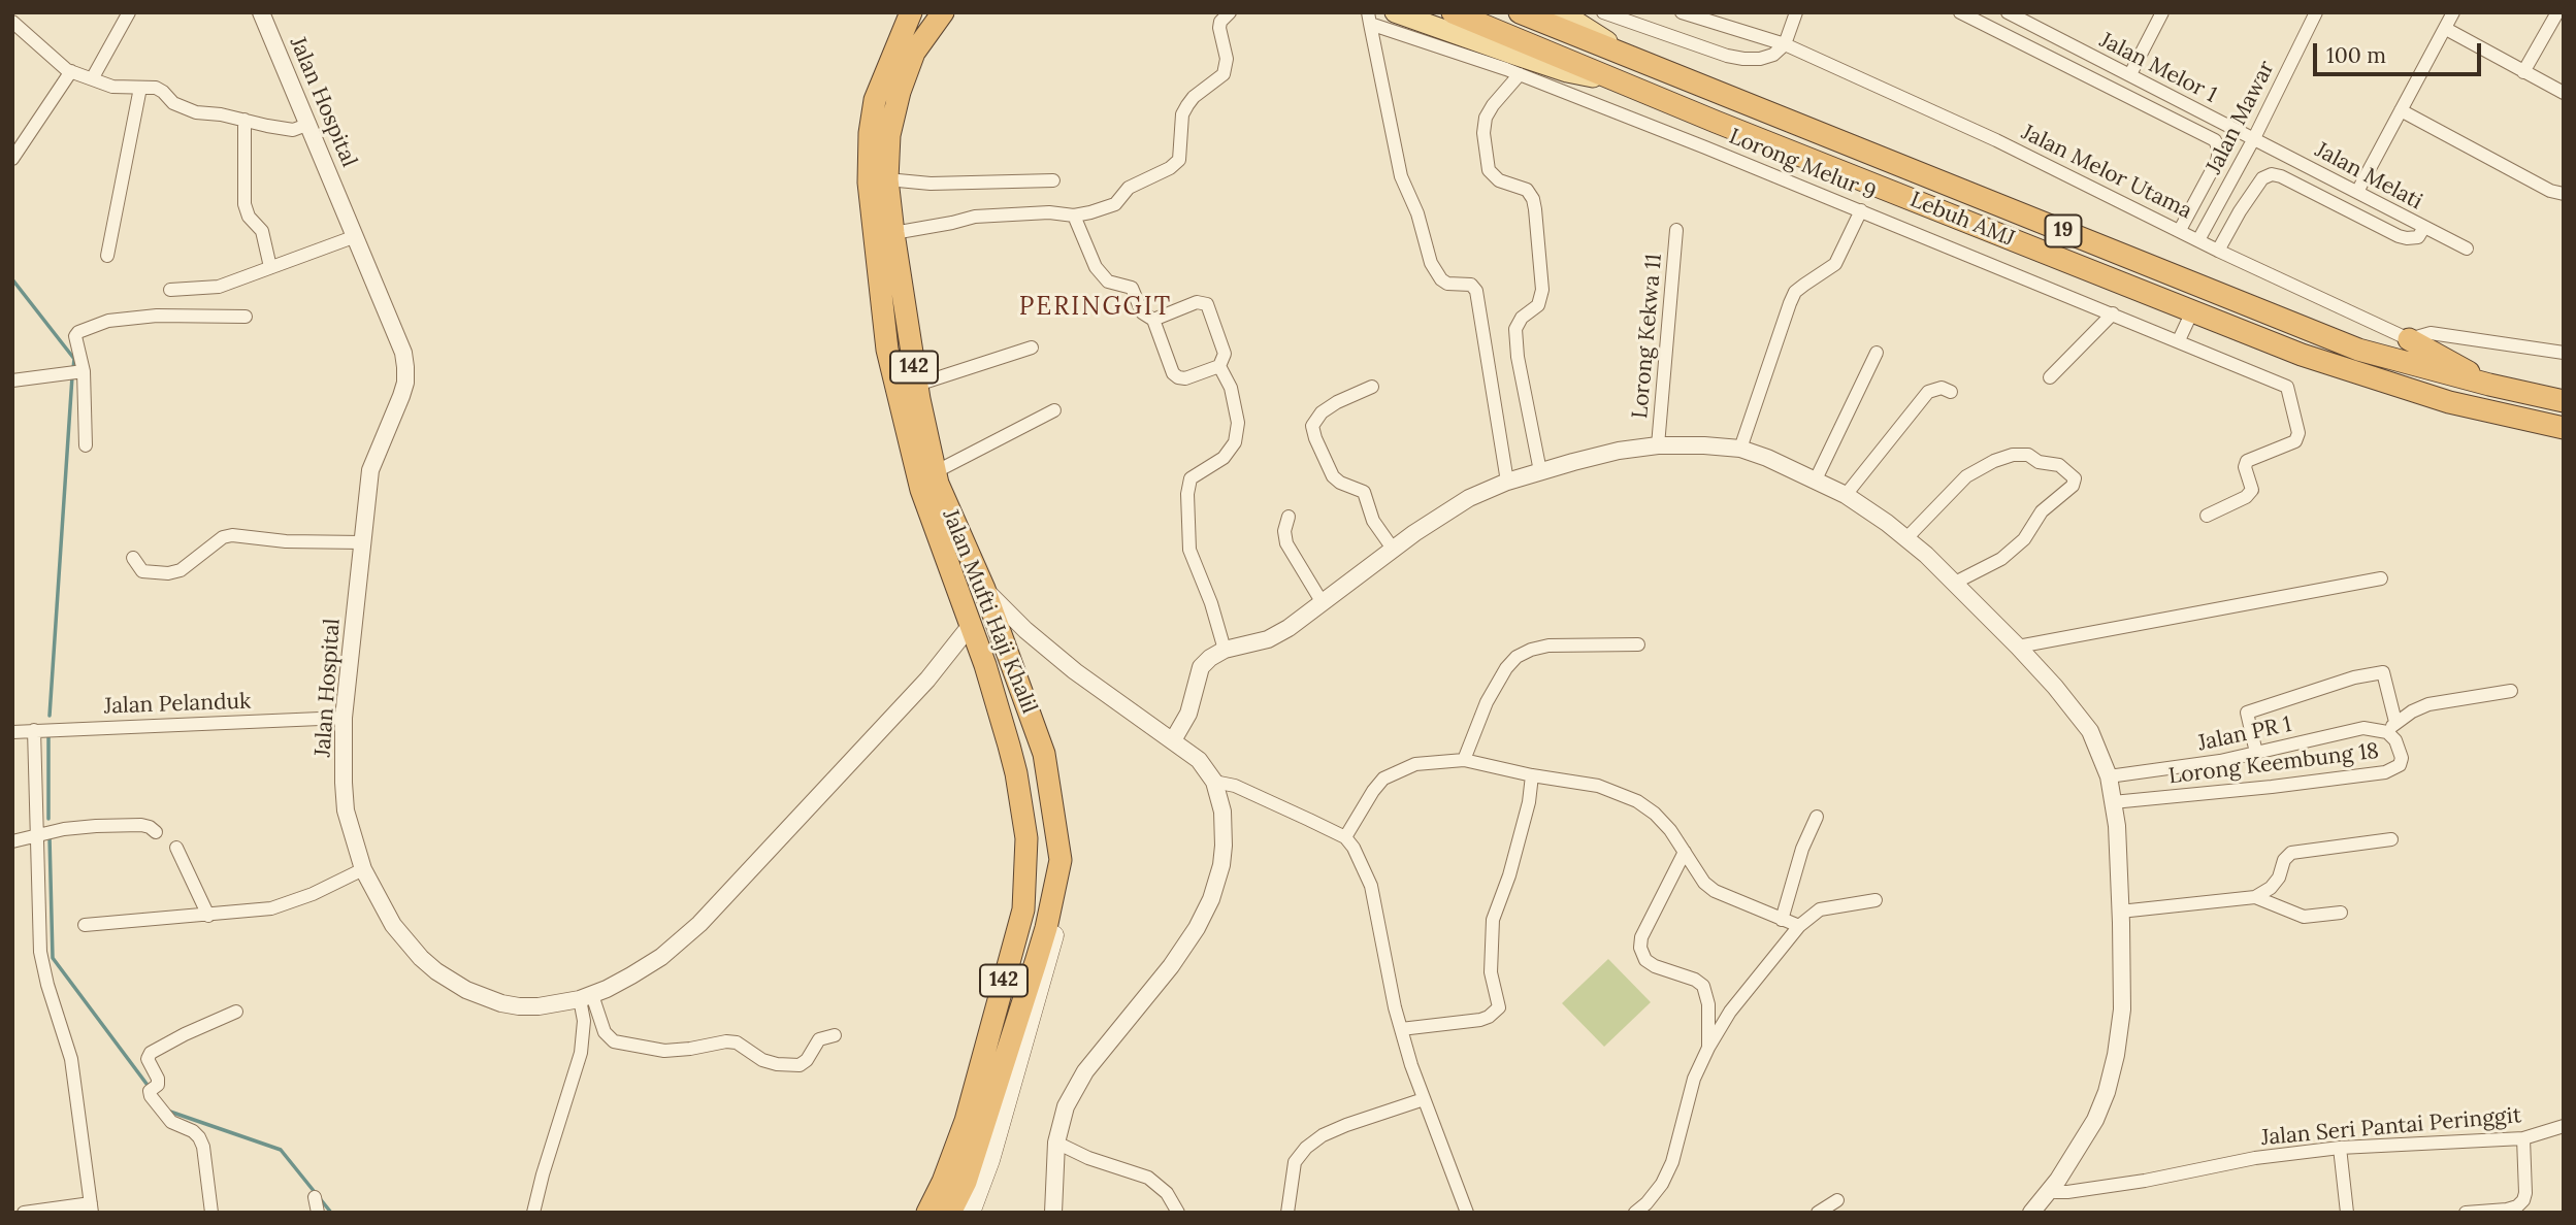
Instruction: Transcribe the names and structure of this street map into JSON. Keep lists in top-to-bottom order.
{
  "streets": {
    "highway": [
      "Lebuh AMJ",
      "19",
      "142",
      "Jalan Mufti Haji Khalil"
    ],
    "street": [
      "Jalan Melor 1",
      "Jalan Hospital",
      "Jalan Mawar",
      "Lorong Melur 9",
      "Jalan Melor Utama",
      "Jalan Melati",
      "Lorong Kekwa 11",
      "Jalan Pelanduk",
      "Jalan PR 1",
      "Lorong Keembung 18",
      "Jalan Seri Pantai Peringgit"
    ]
  },
  "crossings": [
    ["Jalan Melor 1", "Jalan Mawar"],
    ["Jalan Melor 1", "Jalan Melati"],
    ["Jalan Hospital", "Jalan Mufti Haji Khalil"],
    ["Jalan Hospital", "Jalan Pelanduk"],
    ["Jalan Mawar", "Jalan Melor Utama"],
    ["Jalan Mawar", "Jalan Melati"],
    ["142", "Jalan Mufti Haji Khalil"],
    ["Jalan PR 1", "Lorong Keembung 18"]
  ],
  "districts": ["PERINGGIT"],
  "scale_bar": "100 m"
}
